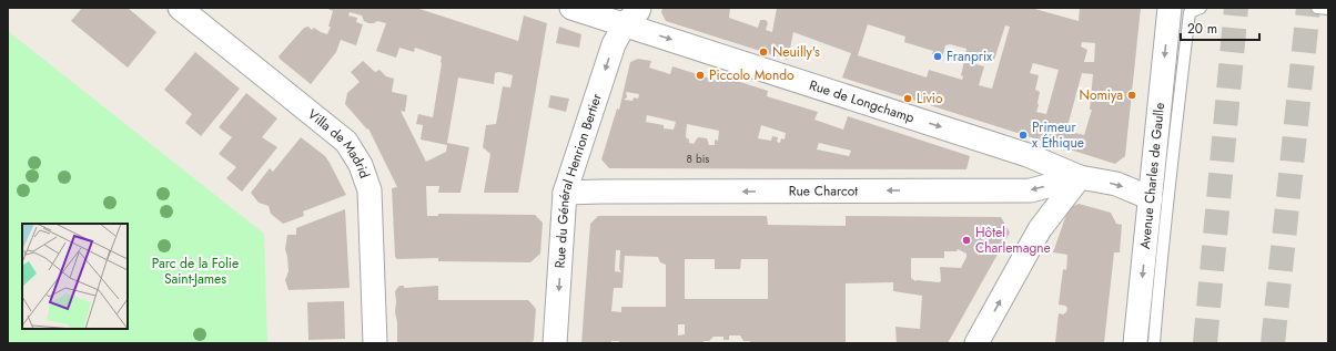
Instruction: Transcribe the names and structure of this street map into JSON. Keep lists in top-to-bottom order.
{
  "streets": {
    "street": [
      "Rue de Longchamp",
      "Villa de Madrid",
      "Avenue Charles de Gaulle",
      "Rue du Général Henrion Bertier",
      "Rue Charcot"
    ]
  },
  "crossings": [
    ["Rue de Longchamp", "Avenue Charles de Gaulle"],
    ["Rue de Longchamp", "Rue du Général Henrion Bertier"],
    ["Rue de Longchamp", "Rue Charcot"],
    ["Rue du Général Henrion Bertier", "Rue Charcot"]
  ],
  "one_way": [
    "Rue de Longchamp",
    "Avenue Charles de Gaulle",
    "Rue du Général Henrion Bertier",
    "Rue Charcot"
  ],
  "parks": ["Parc de la Folie Saint-James"],
  "places": [
    "Neuilly's",
    "Franprix",
    "Piccolo Mondo",
    "Nomiya",
    "Livio",
    "Primeur x Éthique",
    "Hôtel Charlemagne"
  ],
  "house_numbers": ["8 bis"],
  "scale_bar": "20 m"
}
